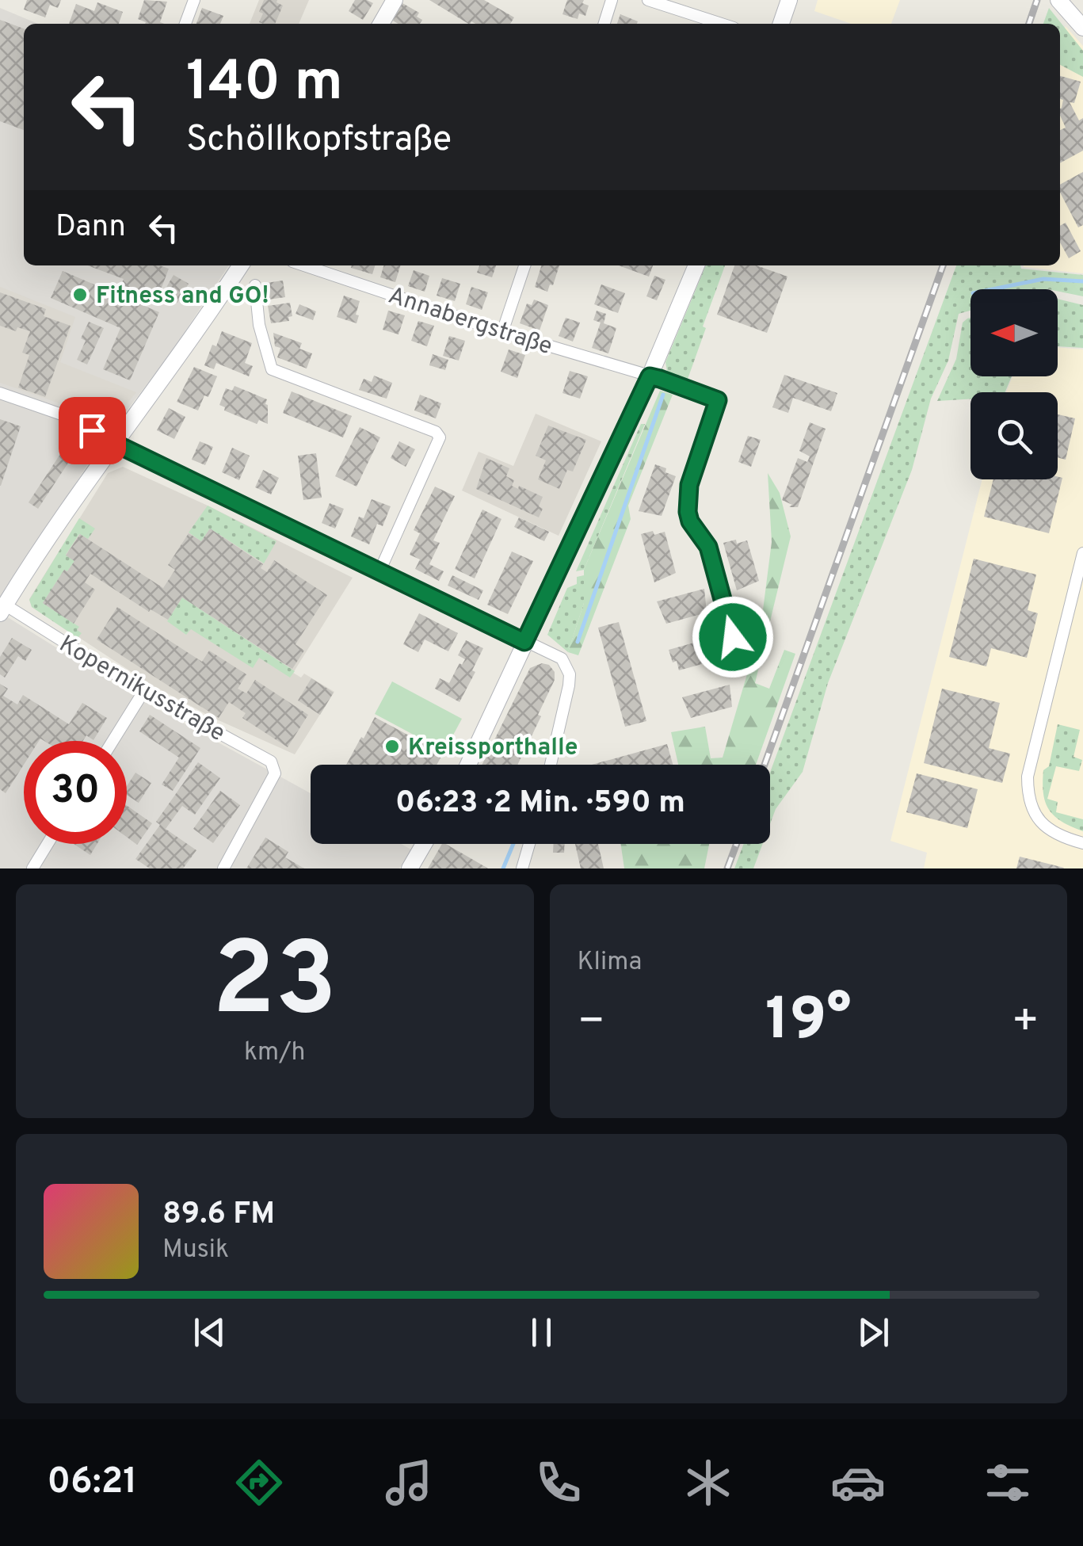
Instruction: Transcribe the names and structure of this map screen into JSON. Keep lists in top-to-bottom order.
{
  "streets": {
    "street": ["Annabergstraße", "Kopernikusstraße"]
  },
  "places": ["Fitness and GO!", "Kreissporthalle"],
  "north": "left",
  "page": {
    "turn": ["140 m", "Schöllkopfstraße"],
    "then": "Dann",
    "limit": "30",
    "trip": "06:23 · 2 Min. · 590 m",
    "tile": [
      ["23", "km/h"],
      "Klima"
    ],
    "heat": ["−", "19°", "+"],
    "song": ["89.6 FM", "Musik"],
    "tabs": "06:21"
  }
}
